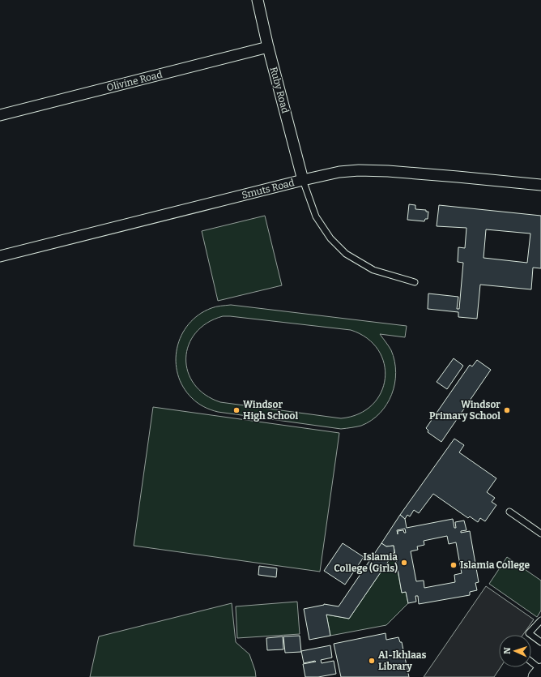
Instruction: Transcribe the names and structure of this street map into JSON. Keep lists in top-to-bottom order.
{
  "streets": {
    "street": ["Olivine Road", "Ruby Road", "Smuts Road"]
  },
  "crossings": [
    ["Olivine Road", "Ruby Road"],
    ["Ruby Road", "Smuts Road"]
  ],
  "places": [
    "Windsor High School",
    "Windsor Primary School",
    "Islamia College (Girls)",
    "Islamia College",
    "Al-Ikhlaas Library"
  ],
  "north": "left"
}
